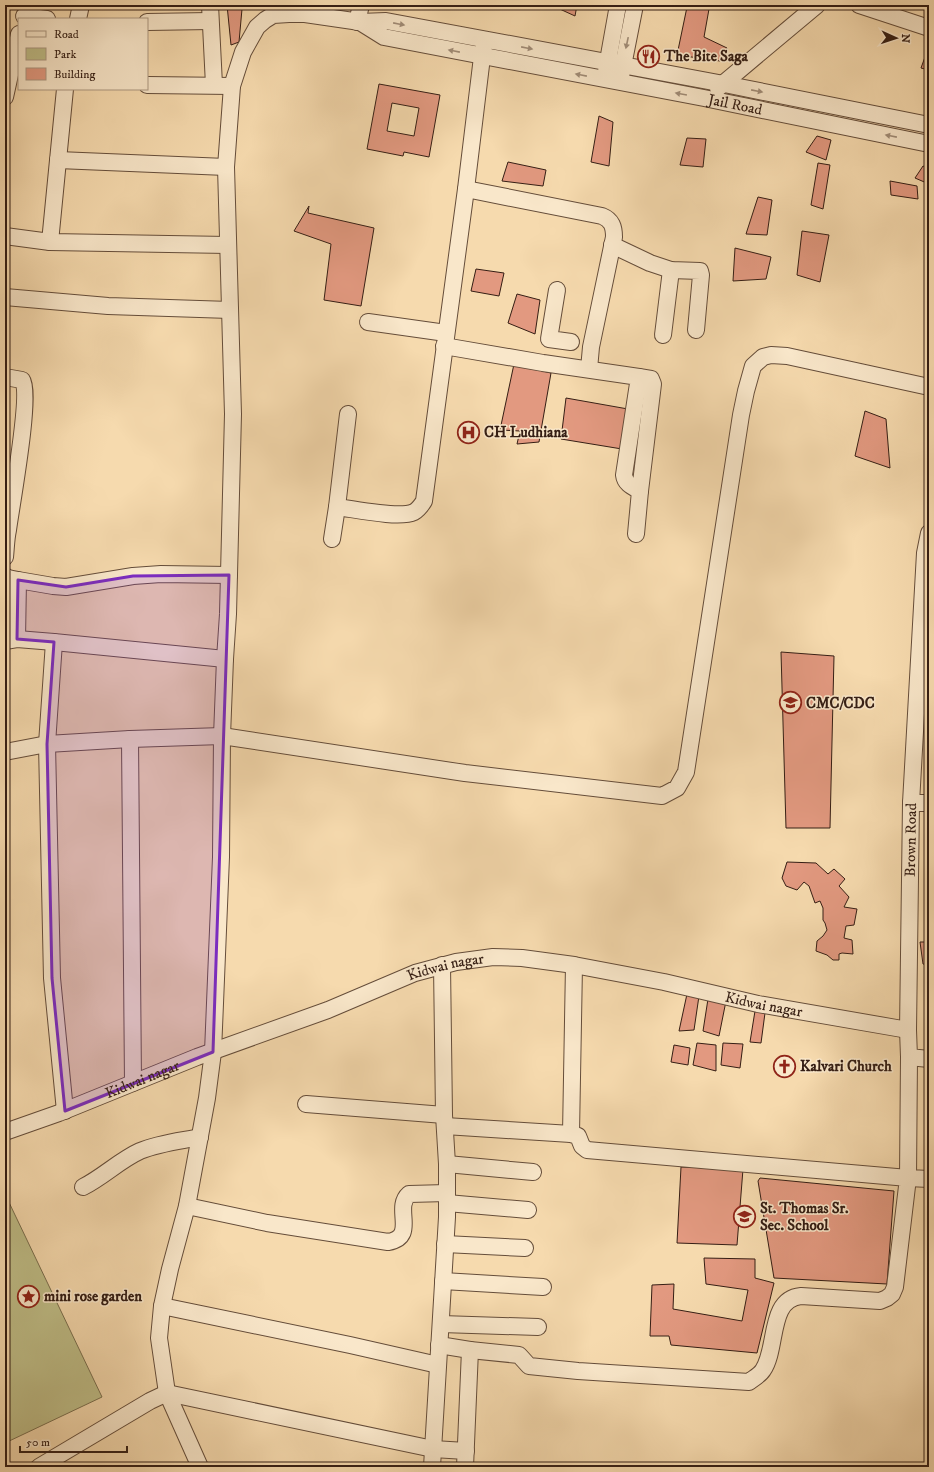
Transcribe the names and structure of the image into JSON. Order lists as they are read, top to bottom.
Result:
{
  "streets": {
    "street": ["Jail Road", "Brown Road", "Kidwai nagar"]
  },
  "crossings": [
    ["Brown Road", "Kidwai nagar"]
  ],
  "places": {
    "restaurant": ["The Bite Saga"],
    "hospital": ["CH Ludhiana"],
    "school or university": ["CMC/CDC", "St. Thomas Sr. Sec. School"],
    "church": ["Kalvari Church"],
    "place": ["mini rose garden"]
  },
  "legend": ["Road", "Park", "Building"],
  "scale_bar": "50 m",
  "north": "right"
}
